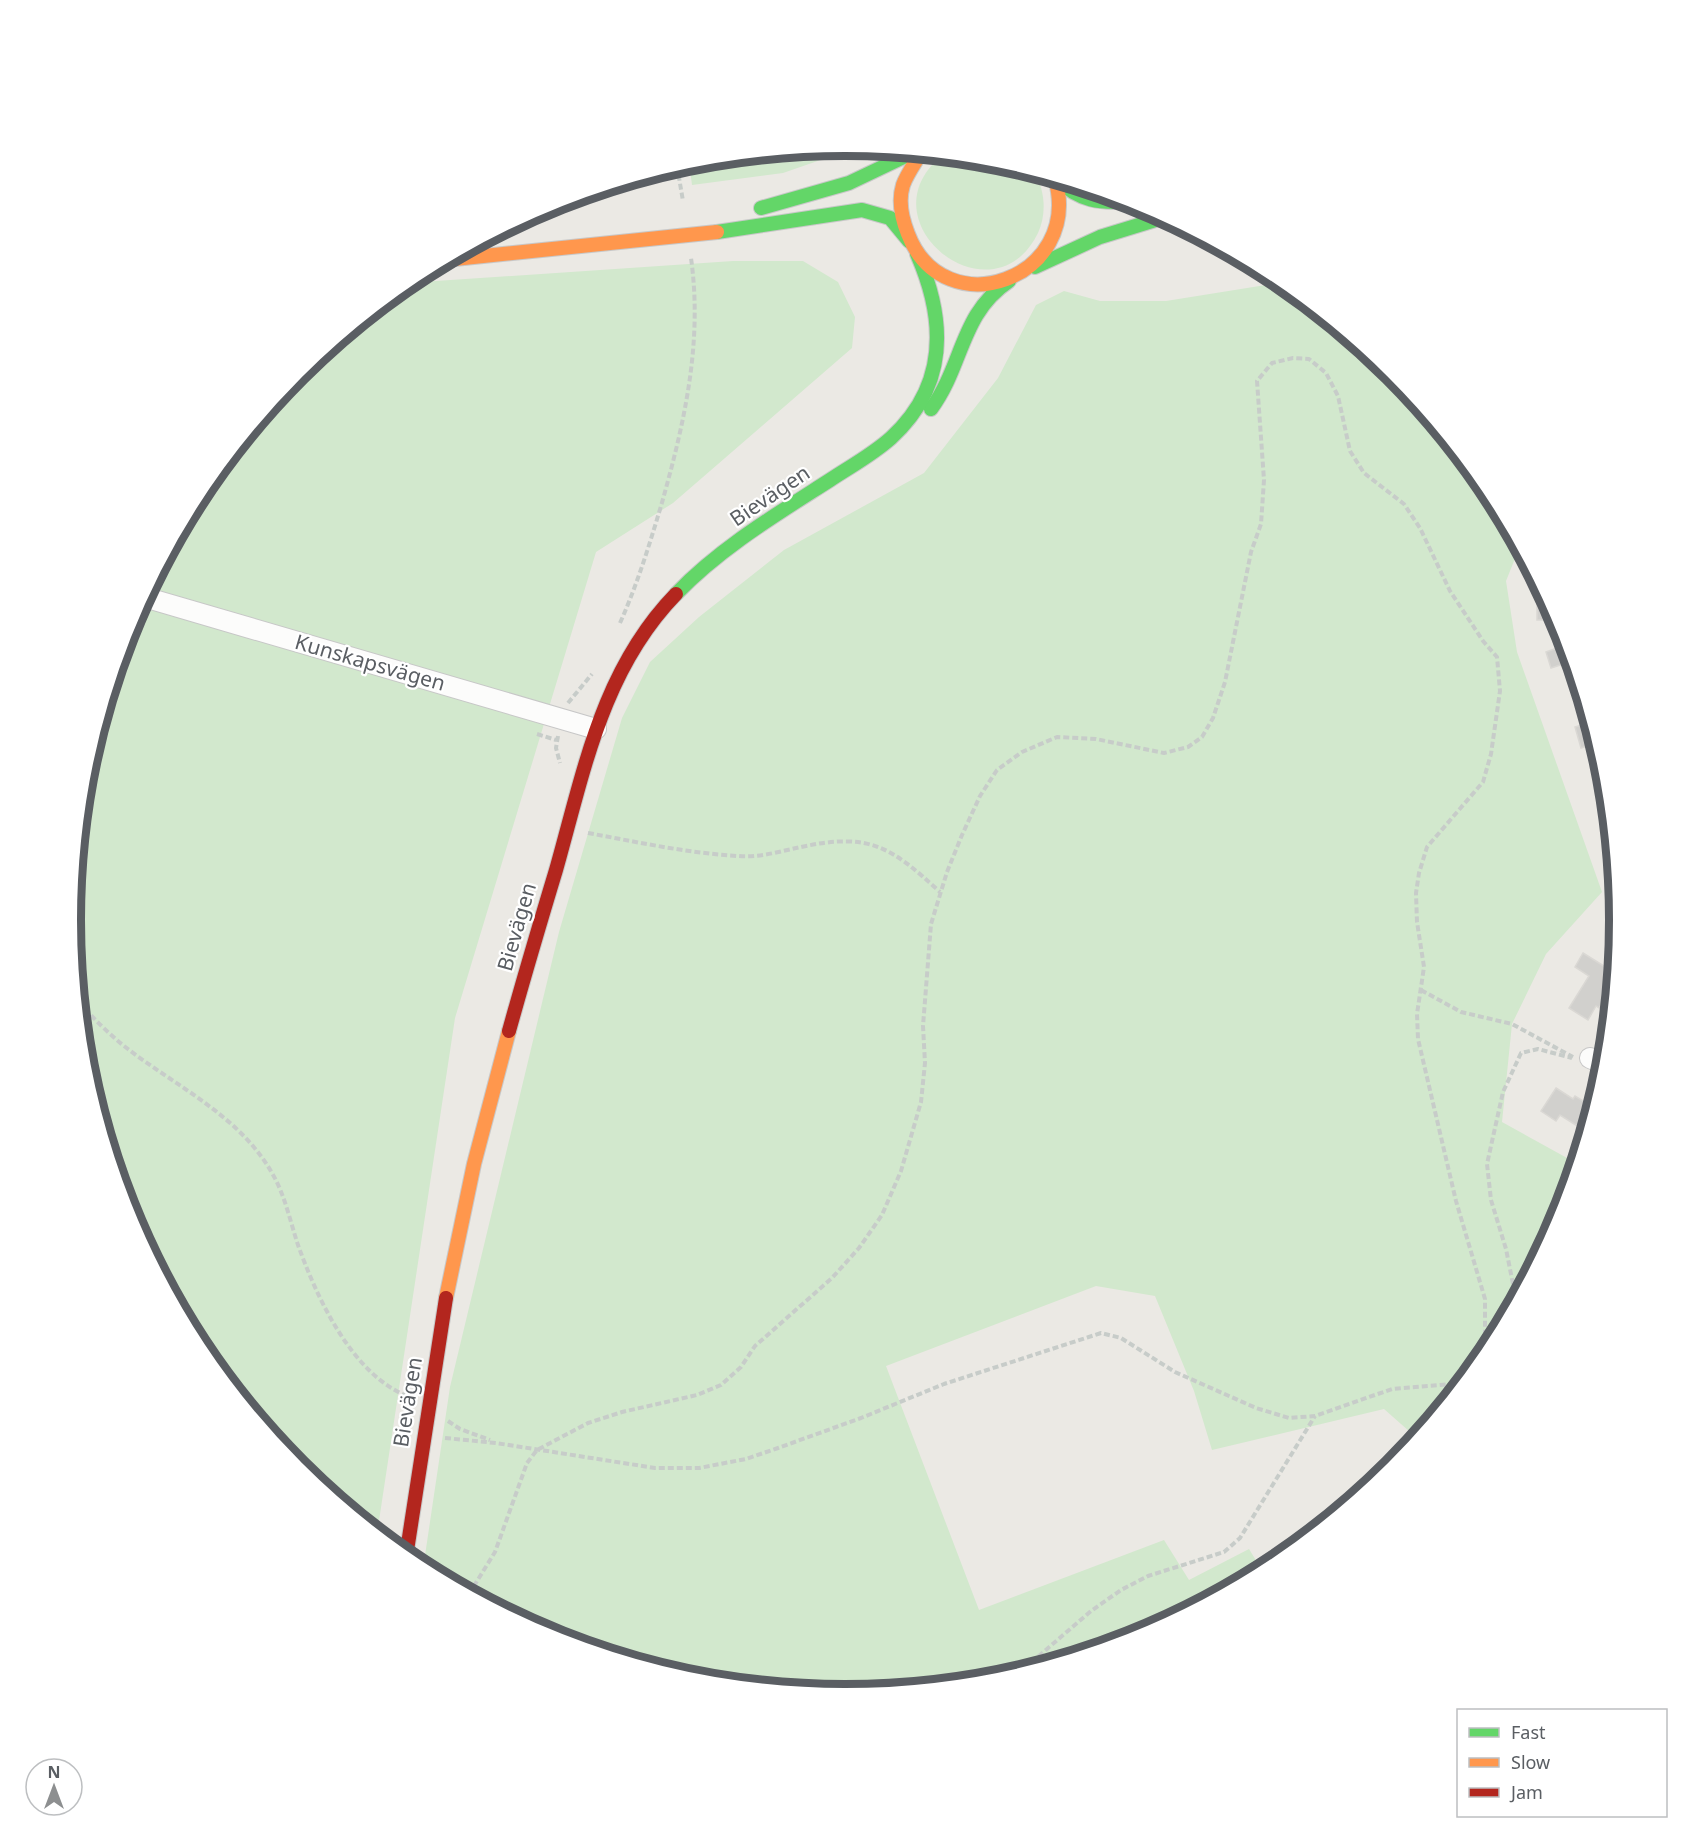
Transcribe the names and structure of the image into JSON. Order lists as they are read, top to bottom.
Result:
{
  "streets": {
    "main road": ["Bievägen"],
    "street": ["Kunskapsvägen"]
  },
  "crossings": [
    ["Bievägen", "Kunskapsvägen"]
  ],
  "legend": ["Fast", "Slow", "Jam"],
  "north": "top"
}
